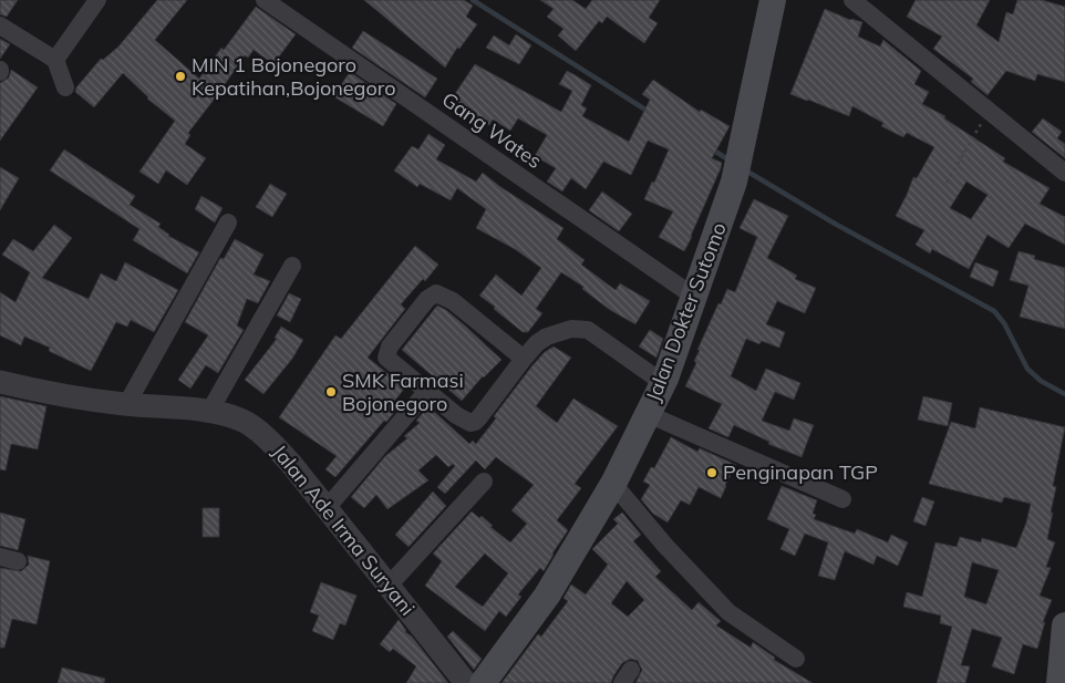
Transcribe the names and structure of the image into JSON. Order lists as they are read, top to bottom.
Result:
{
  "streets": {
    "main road": ["Jalan Dokter Sutomo"],
    "street": ["Gang Wates", "Jalan Ade Irma Suryani"]
  },
  "crossings": [
    ["Gang Wates", "Jalan Dokter Sutomo"]
  ],
  "places": ["MIN 1 Bojonegoro Kepatihan,Bojonegoro", "SMK Farmasi Bojonegoro", "Penginapan TGP"]
}
